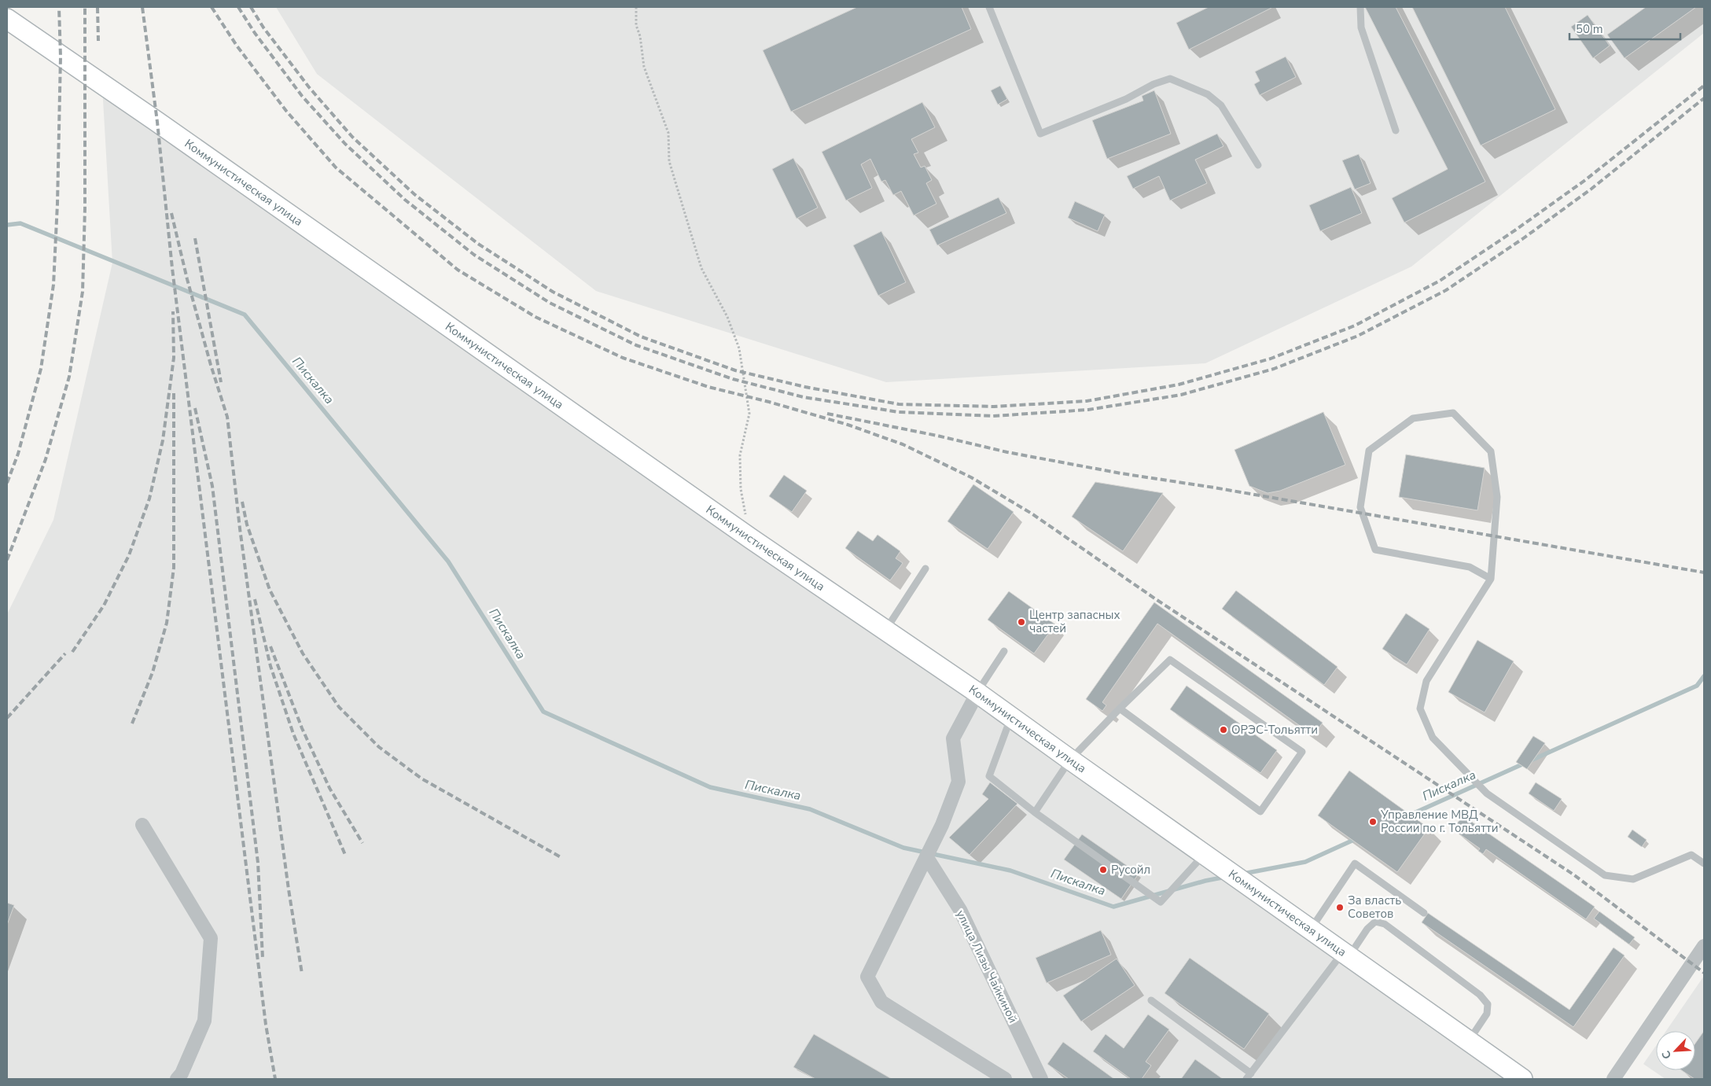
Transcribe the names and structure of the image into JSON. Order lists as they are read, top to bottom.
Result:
{
  "streets": {
    "main road": ["Коммунистическая улица"],
    "street": ["улица Лизы Чайкиной"]
  },
  "water": ["Пискалка"],
  "places": [
    "Центр запасных частей",
    "ОРЭС-Тольятти",
    "Управление МВД России по г. Тольятти",
    "Русойл",
    "За власть Советов"
  ],
  "scale_bar": "50 m",
  "north": "bottom left"
}
